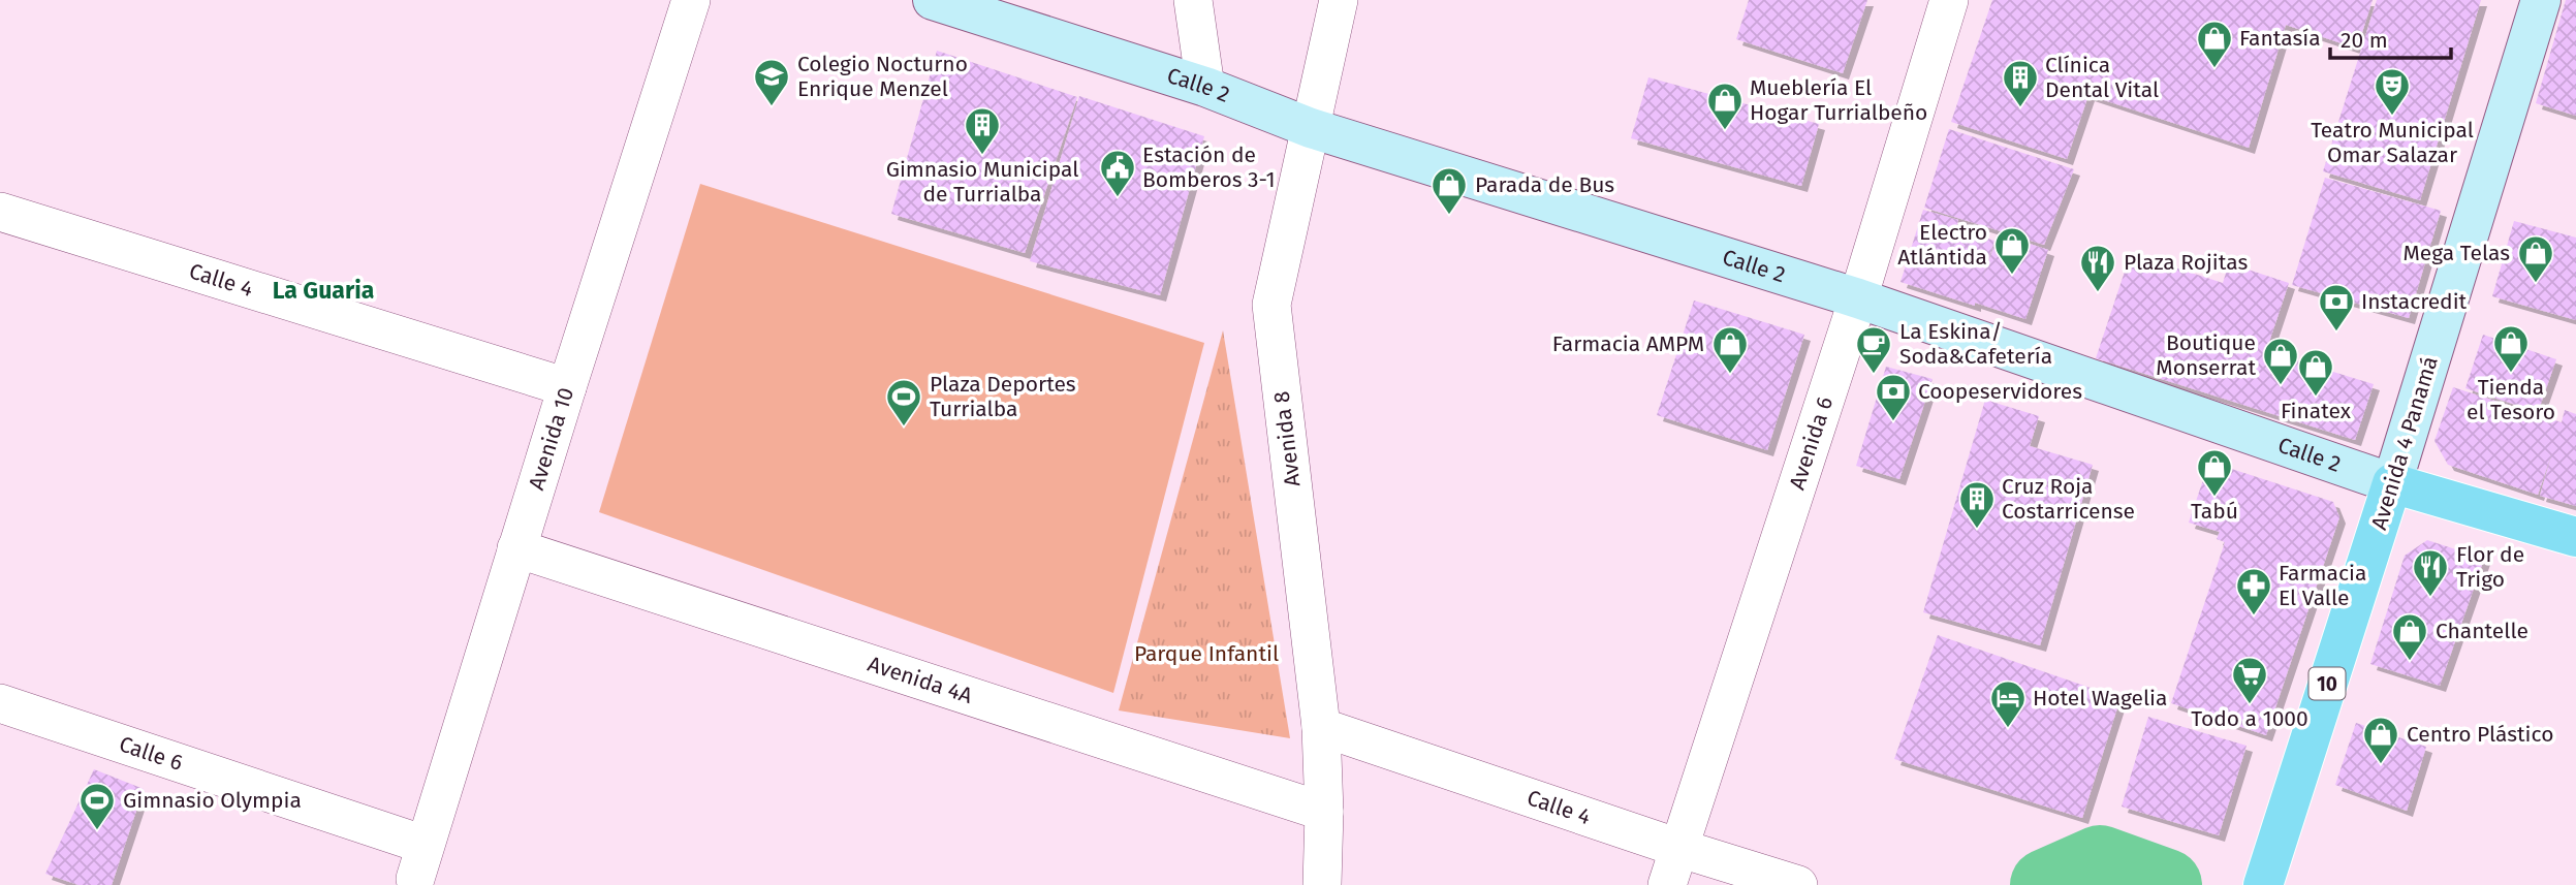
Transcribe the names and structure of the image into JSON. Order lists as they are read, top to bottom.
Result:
{
  "streets": {
    "main road": ["Calle 2", "Avenida 4 Panamá", "10"],
    "street": [
      "Calle 4",
      "Avenida 10",
      "Avenida 8",
      "Avenida 6",
      "Avenida 4A",
      "Calle 6"
    ]
  },
  "crossings": [
    ["Calle 2", "Avenida 8"],
    ["Calle 2", "Avenida 6"],
    ["Calle 2", "Avenida 4 Panamá"],
    ["Calle 4", "Avenida 10"],
    ["Calle 4", "Avenida 8"],
    ["Calle 4", "Avenida 6"],
    ["Avenida 10", "Avenida 4A"],
    ["Avenida 10", "Calle 6"],
    ["Avenida 8", "Avenida 4A"]
  ],
  "districts": ["La Guaria"],
  "parks": ["Parque Infantil"],
  "places": {
    "shop": [
      "Fantasía",
      "Mueblería El Hogar Turrialbeño",
      "Parada de Bus",
      "Electro Atlántida",
      "Mega Telas",
      "Tienda el Tesoro",
      "Farmacia AMPM",
      "Boutique Monserrat",
      "Finatex",
      "Tabú",
      "Chantelle",
      "Centro Plástico"
    ],
    "school or university": ["Colegio Nocturno Enrique Menzel"],
    "building": ["Clínica Dental Vital", "Gimnasio Municipal de Turrialba", "Cruz Roja Costarricense"],
    "theatre": ["Teatro Municipal Omar Salazar"],
    "public building": ["Estación de Bomberos 3-1"],
    "restaurant": ["Plaza Rojitas", "Flor de Trigo"],
    "bank": ["Instacredit", "Coopeservidores"],
    "cafe": ["La Eskina/ Soda&Cafetería"],
    "sports": ["Plaza Deportes Turrialba", "Gimnasio Olympia"],
    "pharmacy": ["Farmacia El Valle"],
    "supermarket": ["Todo a 1000"],
    "hotel": ["Hotel Wagelia"]
  },
  "scale_bar": "20 m"
}
